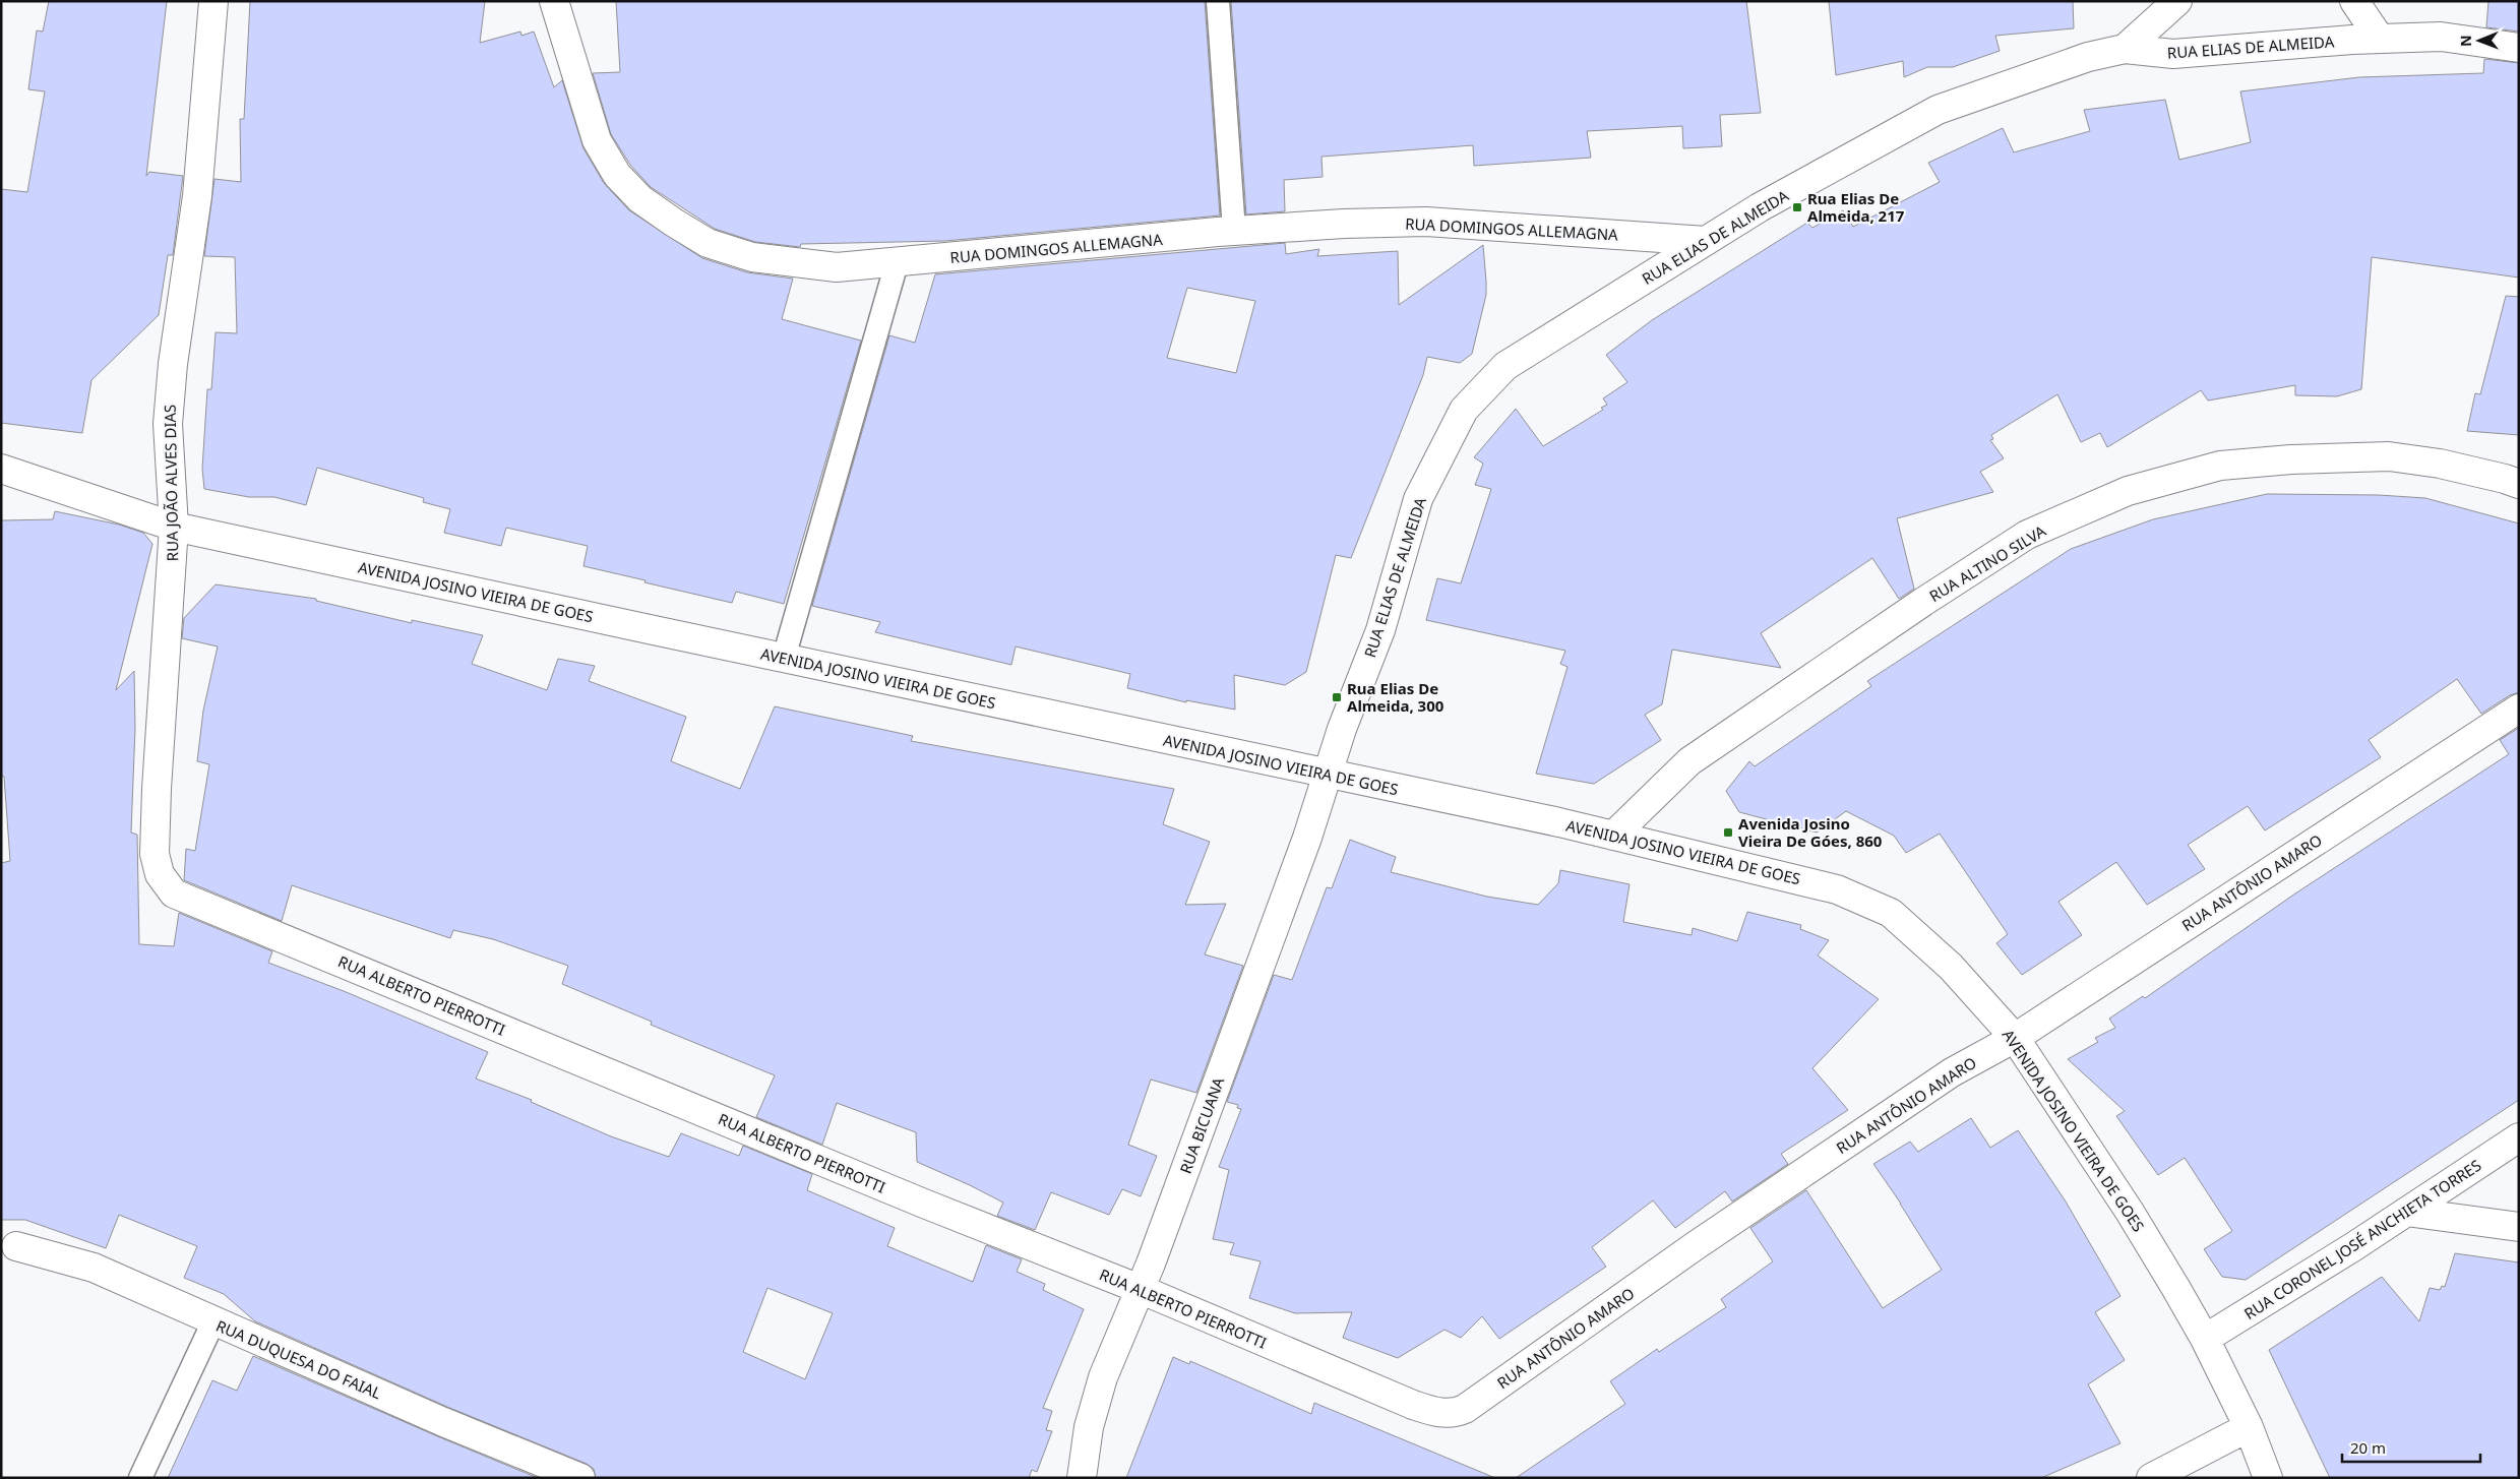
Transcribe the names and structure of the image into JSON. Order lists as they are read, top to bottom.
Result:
{
  "streets": {
    "street": [
      "RUA ELIAS DE ALMEIDA",
      "RUA DOMINGOS ALLEMAGNA",
      "RUA JOÃO ALVES DIAS",
      "RUA ALTINO SILVA",
      "AVENIDA JOSINO VIEIRA DE GOES",
      "RUA ANTÔNIO AMARO",
      "RUA ALBERTO PIERROTTI",
      "RUA BICUANA",
      "RUA CORONEL JOSÉ ANCHIETA TORRES",
      "RUA DUQUESA DO FAIAL"
    ]
  },
  "crossings": [
    ["RUA ELIAS DE ALMEIDA", "RUA DOMINGOS ALLEMAGNA"],
    ["RUA ELIAS DE ALMEIDA", "AVENIDA JOSINO VIEIRA DE GOES"],
    ["RUA ELIAS DE ALMEIDA", "RUA BICUANA"],
    ["RUA JOÃO ALVES DIAS", "AVENIDA JOSINO VIEIRA DE GOES"],
    ["RUA JOÃO ALVES DIAS", "RUA ALBERTO PIERROTTI"],
    ["RUA ALTINO SILVA", "AVENIDA JOSINO VIEIRA DE GOES"],
    ["AVENIDA JOSINO VIEIRA DE GOES", "RUA ANTÔNIO AMARO"],
    ["AVENIDA JOSINO VIEIRA DE GOES", "RUA BICUANA"],
    ["AVENIDA JOSINO VIEIRA DE GOES", "RUA CORONEL JOSÉ ANCHIETA TORRES"],
    ["RUA ANTÔNIO AMARO", "RUA ALBERTO PIERROTTI"],
    ["RUA ALBERTO PIERROTTI", "RUA BICUANA"]
  ],
  "places": {
    "transit": ["Rua Elias De Almeida, 217", "Rua Elias De Almeida, 300", "Avenida Josino Vieira De Góes, 860"]
  },
  "scale_bar": "20 m",
  "north": "left"
}
